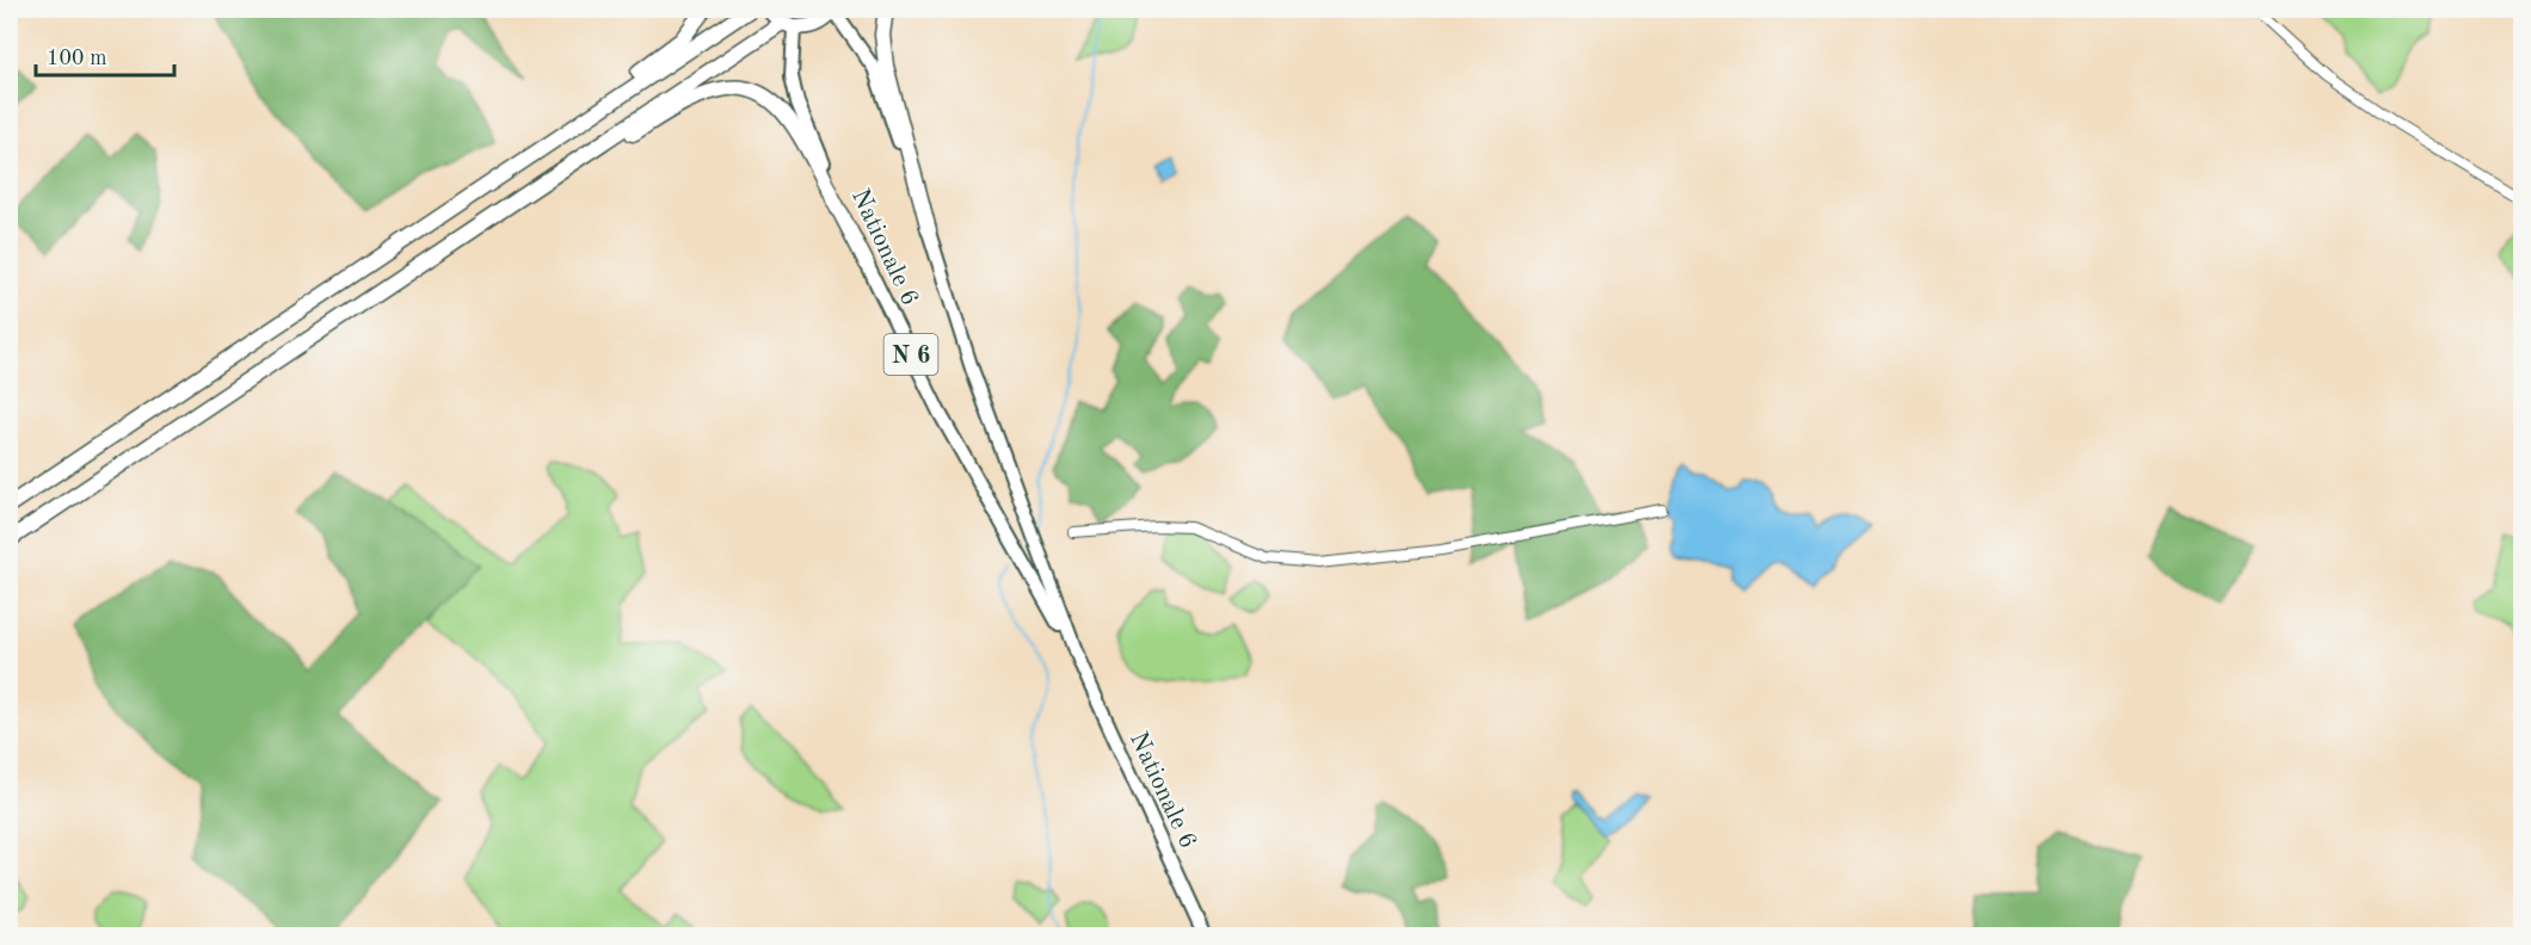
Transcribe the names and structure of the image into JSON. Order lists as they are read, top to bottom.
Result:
{
  "streets": {
    "highway": ["Nationale 6", "N 6"]
  },
  "scale_bar": "100 m"
}
